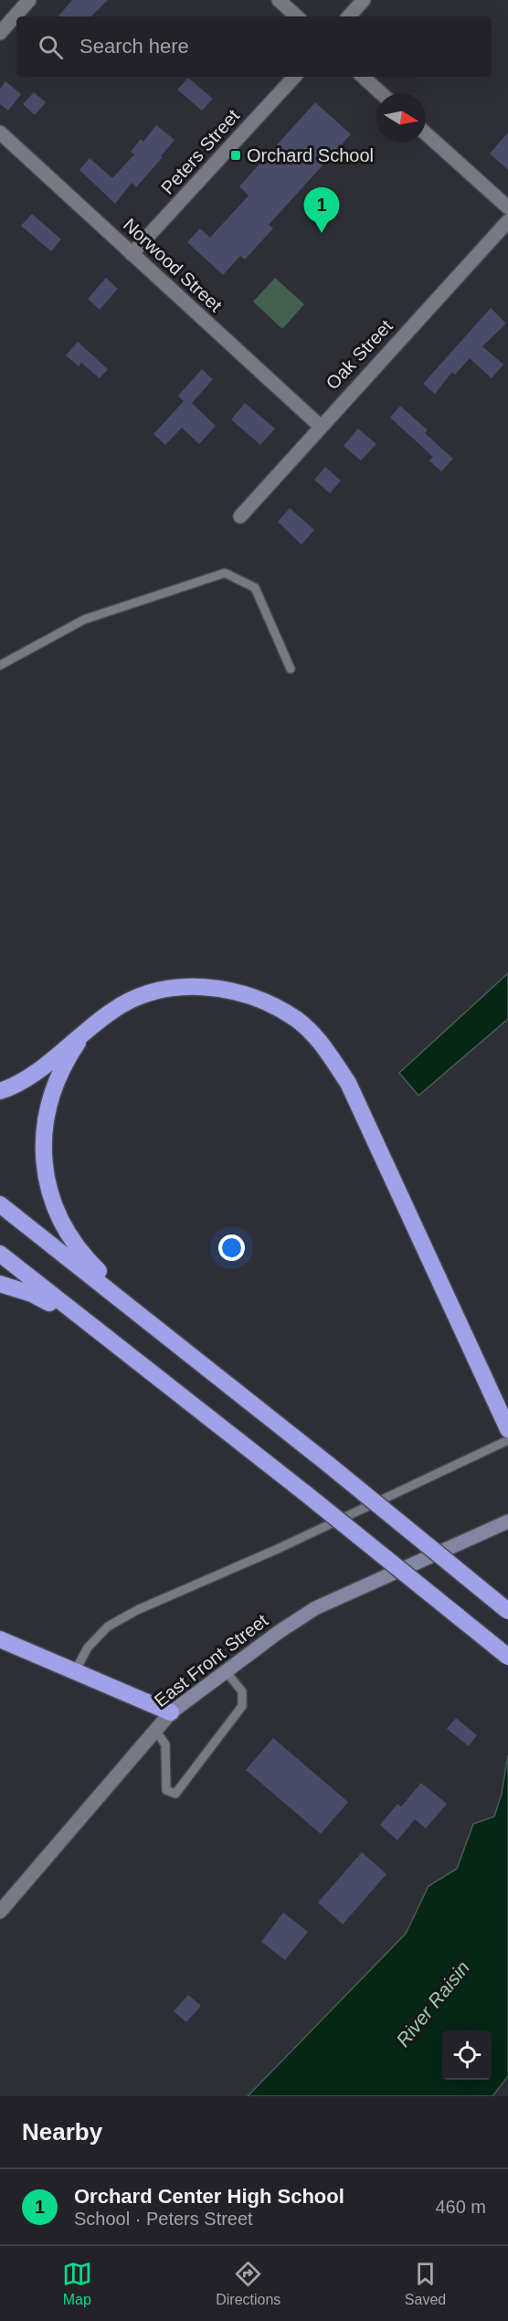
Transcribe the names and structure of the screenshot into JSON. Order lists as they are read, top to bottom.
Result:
{
  "streets": {
    "street": [
      "Peters Street",
      "Norwood Street",
      "Oak Street",
      "East Front Street"
    ]
  },
  "crossings": [
    ["Peters Street", "Norwood Street"],
    ["Norwood Street", "Oak Street"]
  ],
  "water": ["River Raisin"],
  "places": {
    "transit": ["Orchard School"]
  },
  "north": "right",
  "page": {
    "search": "Search here",
    "pins": "1",
    "heading": "Nearby",
    "list": [
      {
        "mark": "1",
        "name": "Orchard Center High School",
        "note": "School · Peters Street",
        "value": "460 m"
      }
    ],
    "nav": ["Map", "Directions", "Saved"]
  }
}
